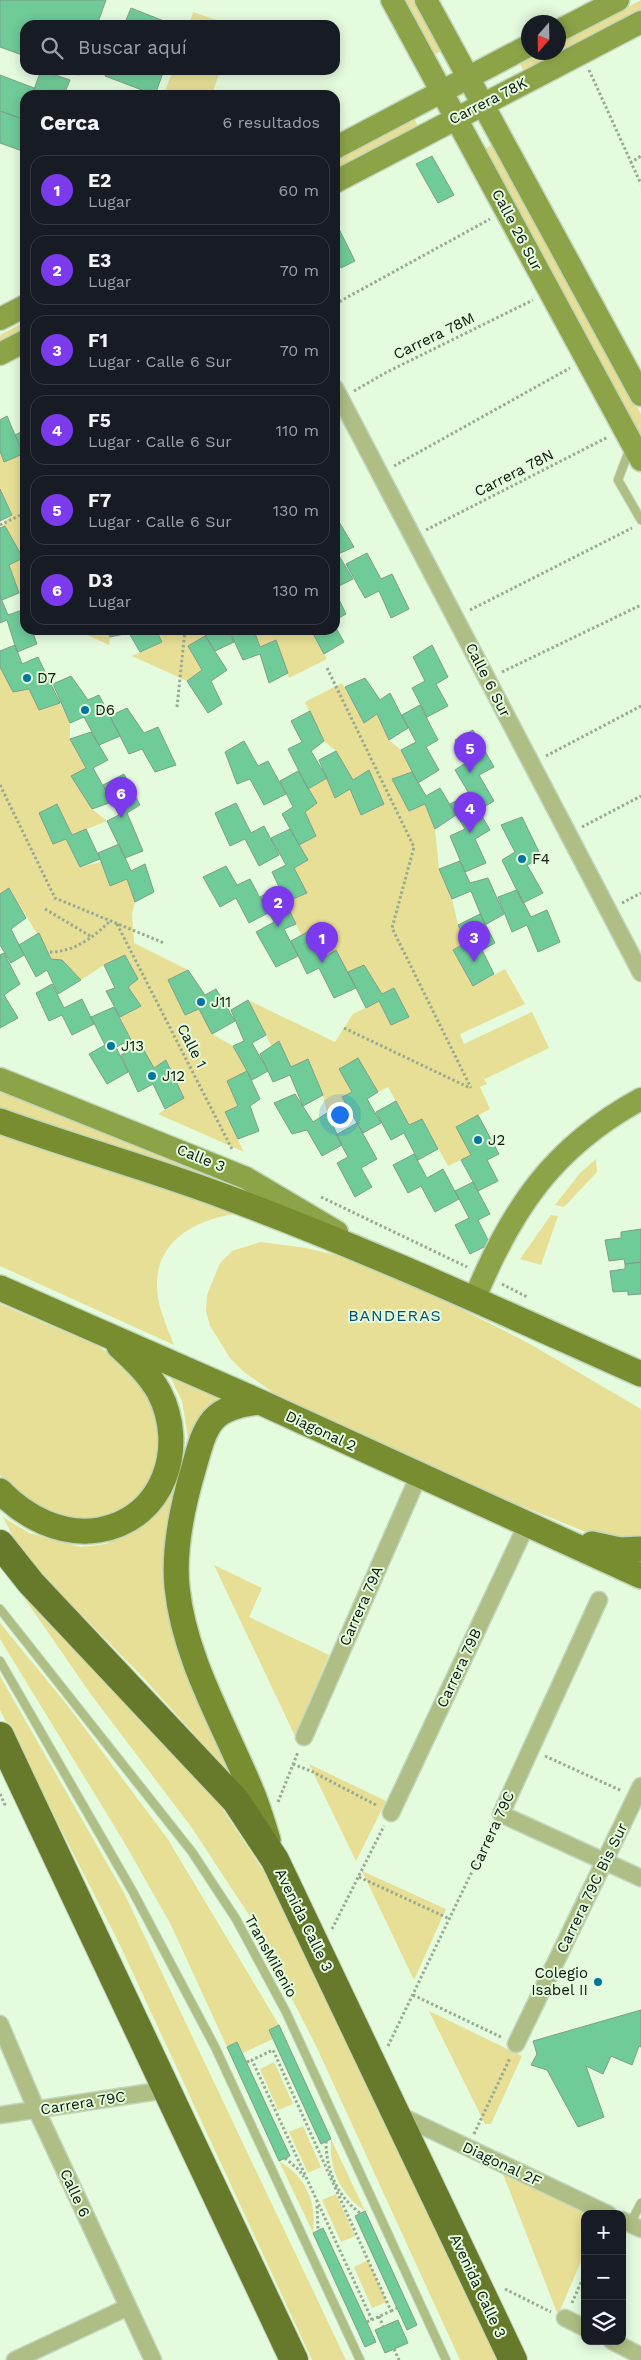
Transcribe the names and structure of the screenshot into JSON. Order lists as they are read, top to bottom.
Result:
{
  "streets": {
    "highway": ["Avenida Calle 3"],
    "main road": [
      "Carrera 78K",
      "Calle 26 Sur",
      "Calle 3",
      "Diagonal 2"
    ],
    "street": [
      "Calle 6 Sur",
      "Carrera 79A",
      "Carrera 79B",
      "Carrera 79C",
      "Carrera 79C Bis Sur",
      "Diagonal 2F",
      "Calle 6"
    ],
    "lane": ["TransMilenio"],
    "path": ["Carrera 78M", "Carrera 78N", "Calle 1"]
  },
  "crossings": [
    ["Carrera 78K", "Calle 26 Sur"],
    ["Calle 26 Sur", "Carrera 78N"],
    ["Carrera 78N", "Calle 6 Sur"],
    ["Calle 1", "Calle 3"],
    ["Diagonal 2", "Carrera 79A"],
    ["Diagonal 2", "Carrera 79B"],
    ["Carrera 79C", "Calle 6"],
    ["Avenida Calle 3", "Diagonal 2F"]
  ],
  "districts": ["BANDERAS"],
  "places": [
    "D7",
    "D6",
    "F4",
    "J11",
    "J13",
    "J12",
    "J2",
    "Colegio Isabel II"
  ],
  "north": "bottom",
  "page": {
    "search": "Buscar aquí",
    "heading": ["Cerca", "6 resultados"],
    "list": [
      {
        "mark": "1",
        "name": "E2",
        "note": "Lugar",
        "value": "60 m"
      },
      {
        "mark": "2",
        "name": "E3",
        "note": "Lugar",
        "value": "70 m"
      },
      {
        "mark": "3",
        "name": "F1",
        "note": "Lugar · Calle 6 Sur",
        "value": "70 m"
      },
      {
        "mark": "4",
        "name": "F5",
        "note": "Lugar · Calle 6 Sur",
        "value": "110 m"
      },
      {
        "mark": "5",
        "name": "F7",
        "note": "Lugar · Calle 6 Sur",
        "value": "130 m"
      },
      {
        "mark": "6",
        "name": "D3",
        "note": "Lugar",
        "value": "130 m"
      }
    ],
    "pins": [
      "5",
      "6",
      "4",
      "2",
      "3",
      "1"
    ],
    "map_buttons": ["+", "−"]
  }
}
